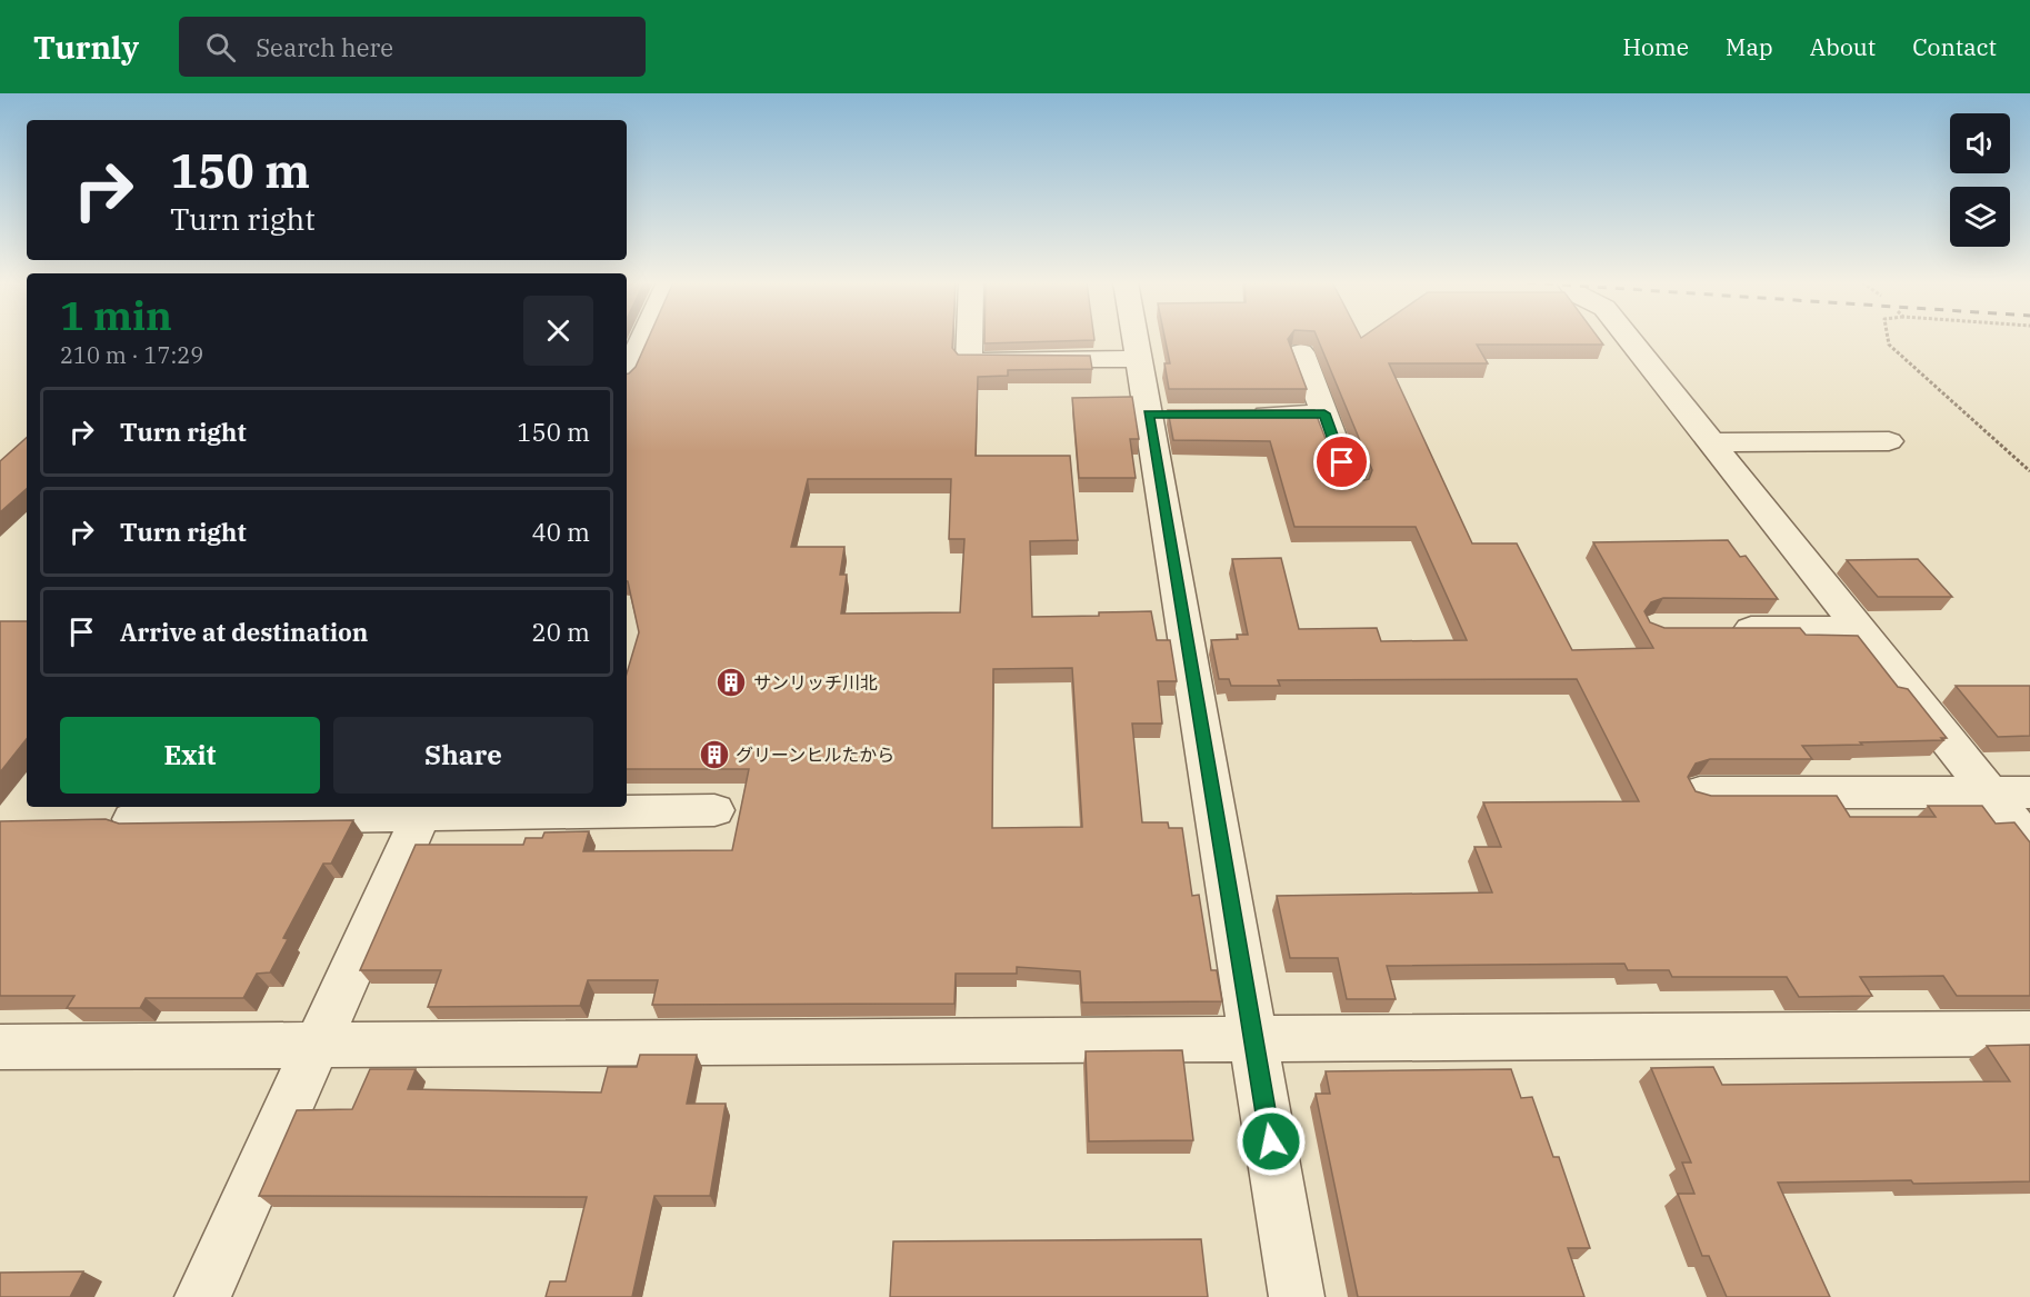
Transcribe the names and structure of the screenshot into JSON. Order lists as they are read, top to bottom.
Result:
{
  "places": {
    "building": ["サンリッチ川北", "グリーンヒルたから"]
  },
  "page": {
    "header": "Turnly",
    "search": "Search here",
    "nav": [
      "Home",
      "Map",
      "About",
      "Contact"
    ],
    "turn": ["150 m", "Turn right"],
    "heading": ["1 min", "210 m · 17:29"],
    "list": [
      {
        "name": "Turn right",
        "value": "150 m"
      },
      {
        "name": "Turn right",
        "value": "40 m"
      },
      {
        "name": "Arrive at destination",
        "value": "20 m"
      }
    ],
    "buttons": ["Exit", "Share"]
  }
}
